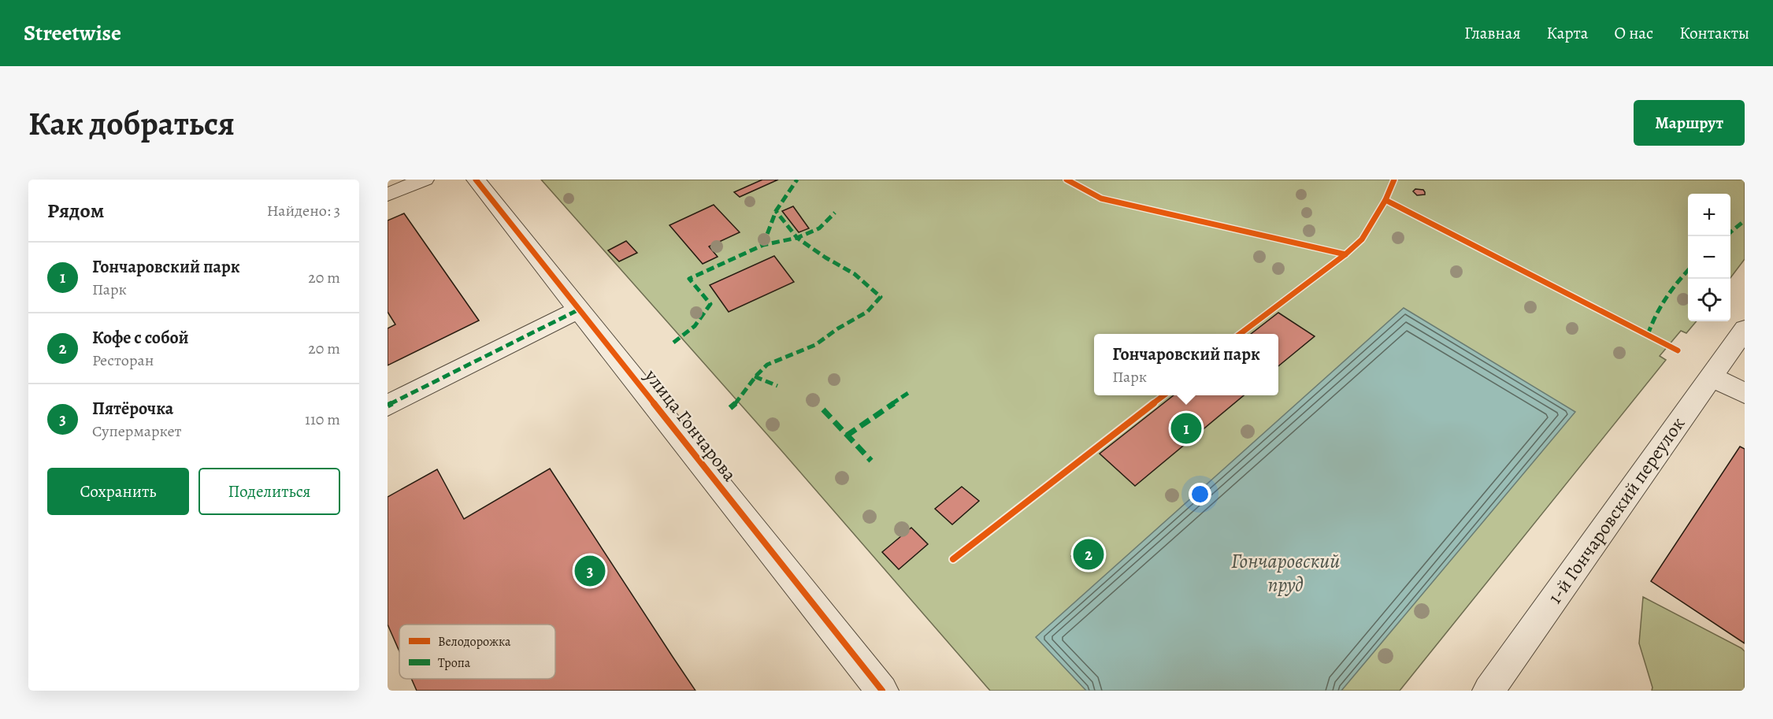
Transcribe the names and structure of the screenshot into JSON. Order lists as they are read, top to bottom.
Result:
{
  "streets": {
    "street": ["улица Гончарова", "1-й Гончаровский переулок"]
  },
  "water": ["Гончаровский пруд"],
  "legend": ["Велодорожка", "Тропа"],
  "page": {
    "header": "Streetwise",
    "nav": [
      "Главная",
      "Карта",
      "О нас",
      "Контакты"
    ],
    "buttons": [
      "Маршрут",
      ["Сохранить", "Поделиться"]
    ],
    "title": "Как добраться",
    "heading": ["Рядом", "Найдено: 3"],
    "map_buttons": ["+", "−"],
    "list": [
      {
        "mark": "1",
        "name": "Гончаровский парк",
        "note": "Парк",
        "value": "20 m"
      },
      {
        "mark": "2",
        "name": "Кофе с собой",
        "note": "Ресторан",
        "value": "20 m"
      },
      {
        "mark": "3",
        "name": "Пятёрочка",
        "note": "Супермаркет",
        "value": "110 m"
      }
    ],
    "popup": ["Гончаровский парк", "Парк"],
    "pins": ["1", "2", "3"]
  }
}
